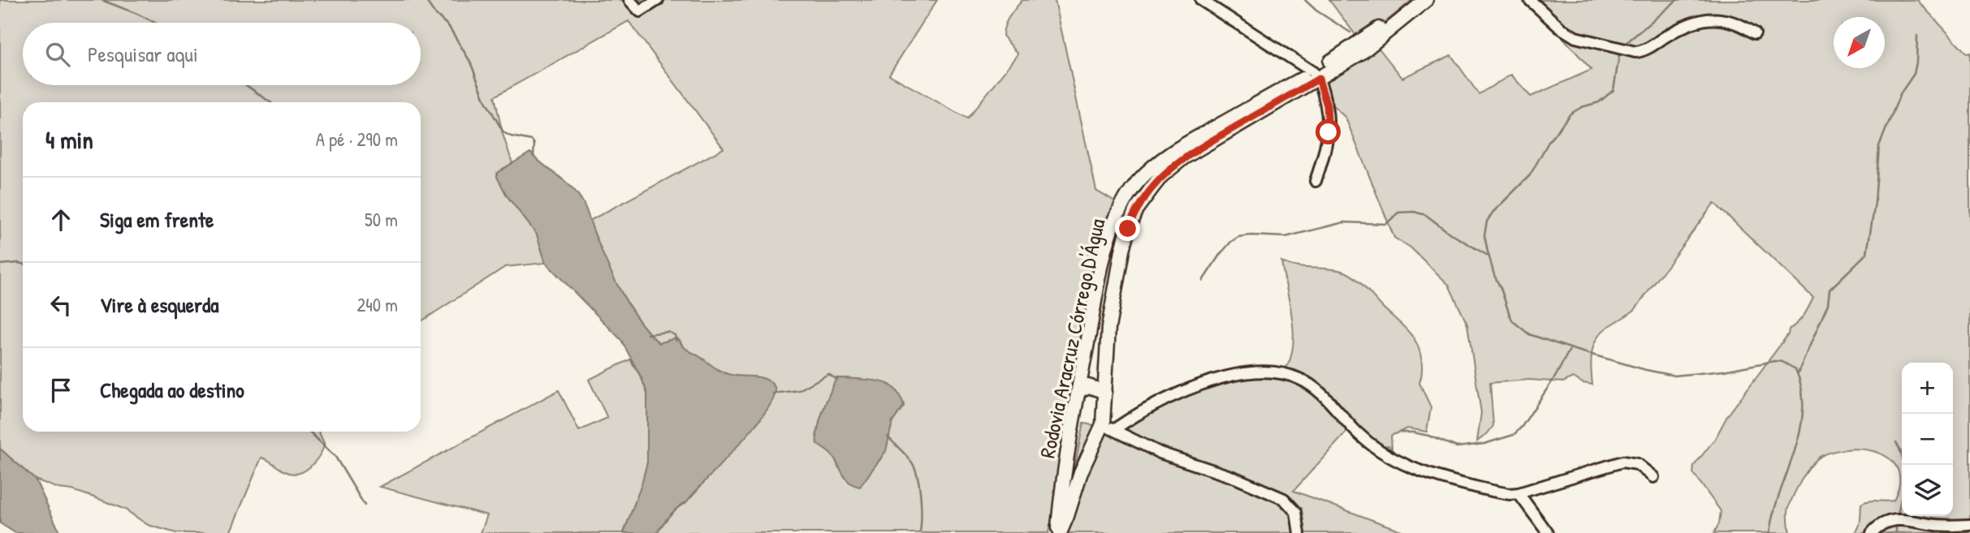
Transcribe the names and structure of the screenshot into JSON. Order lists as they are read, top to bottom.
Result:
{
  "streets": {
    "main road": ["Rodovia Aracruz Córrego D'Água"]
  },
  "north": "bottom left",
  "page": {
    "search": "Pesquisar aqui",
    "heading": ["4 min", "A pé · 290 m"],
    "list": [
      ["Siga em frente", "50 m"],
      ["Vire à esquerda", "240 m"],
      "Chegada ao destino"
    ],
    "map_buttons": ["+", "−"]
  }
}
